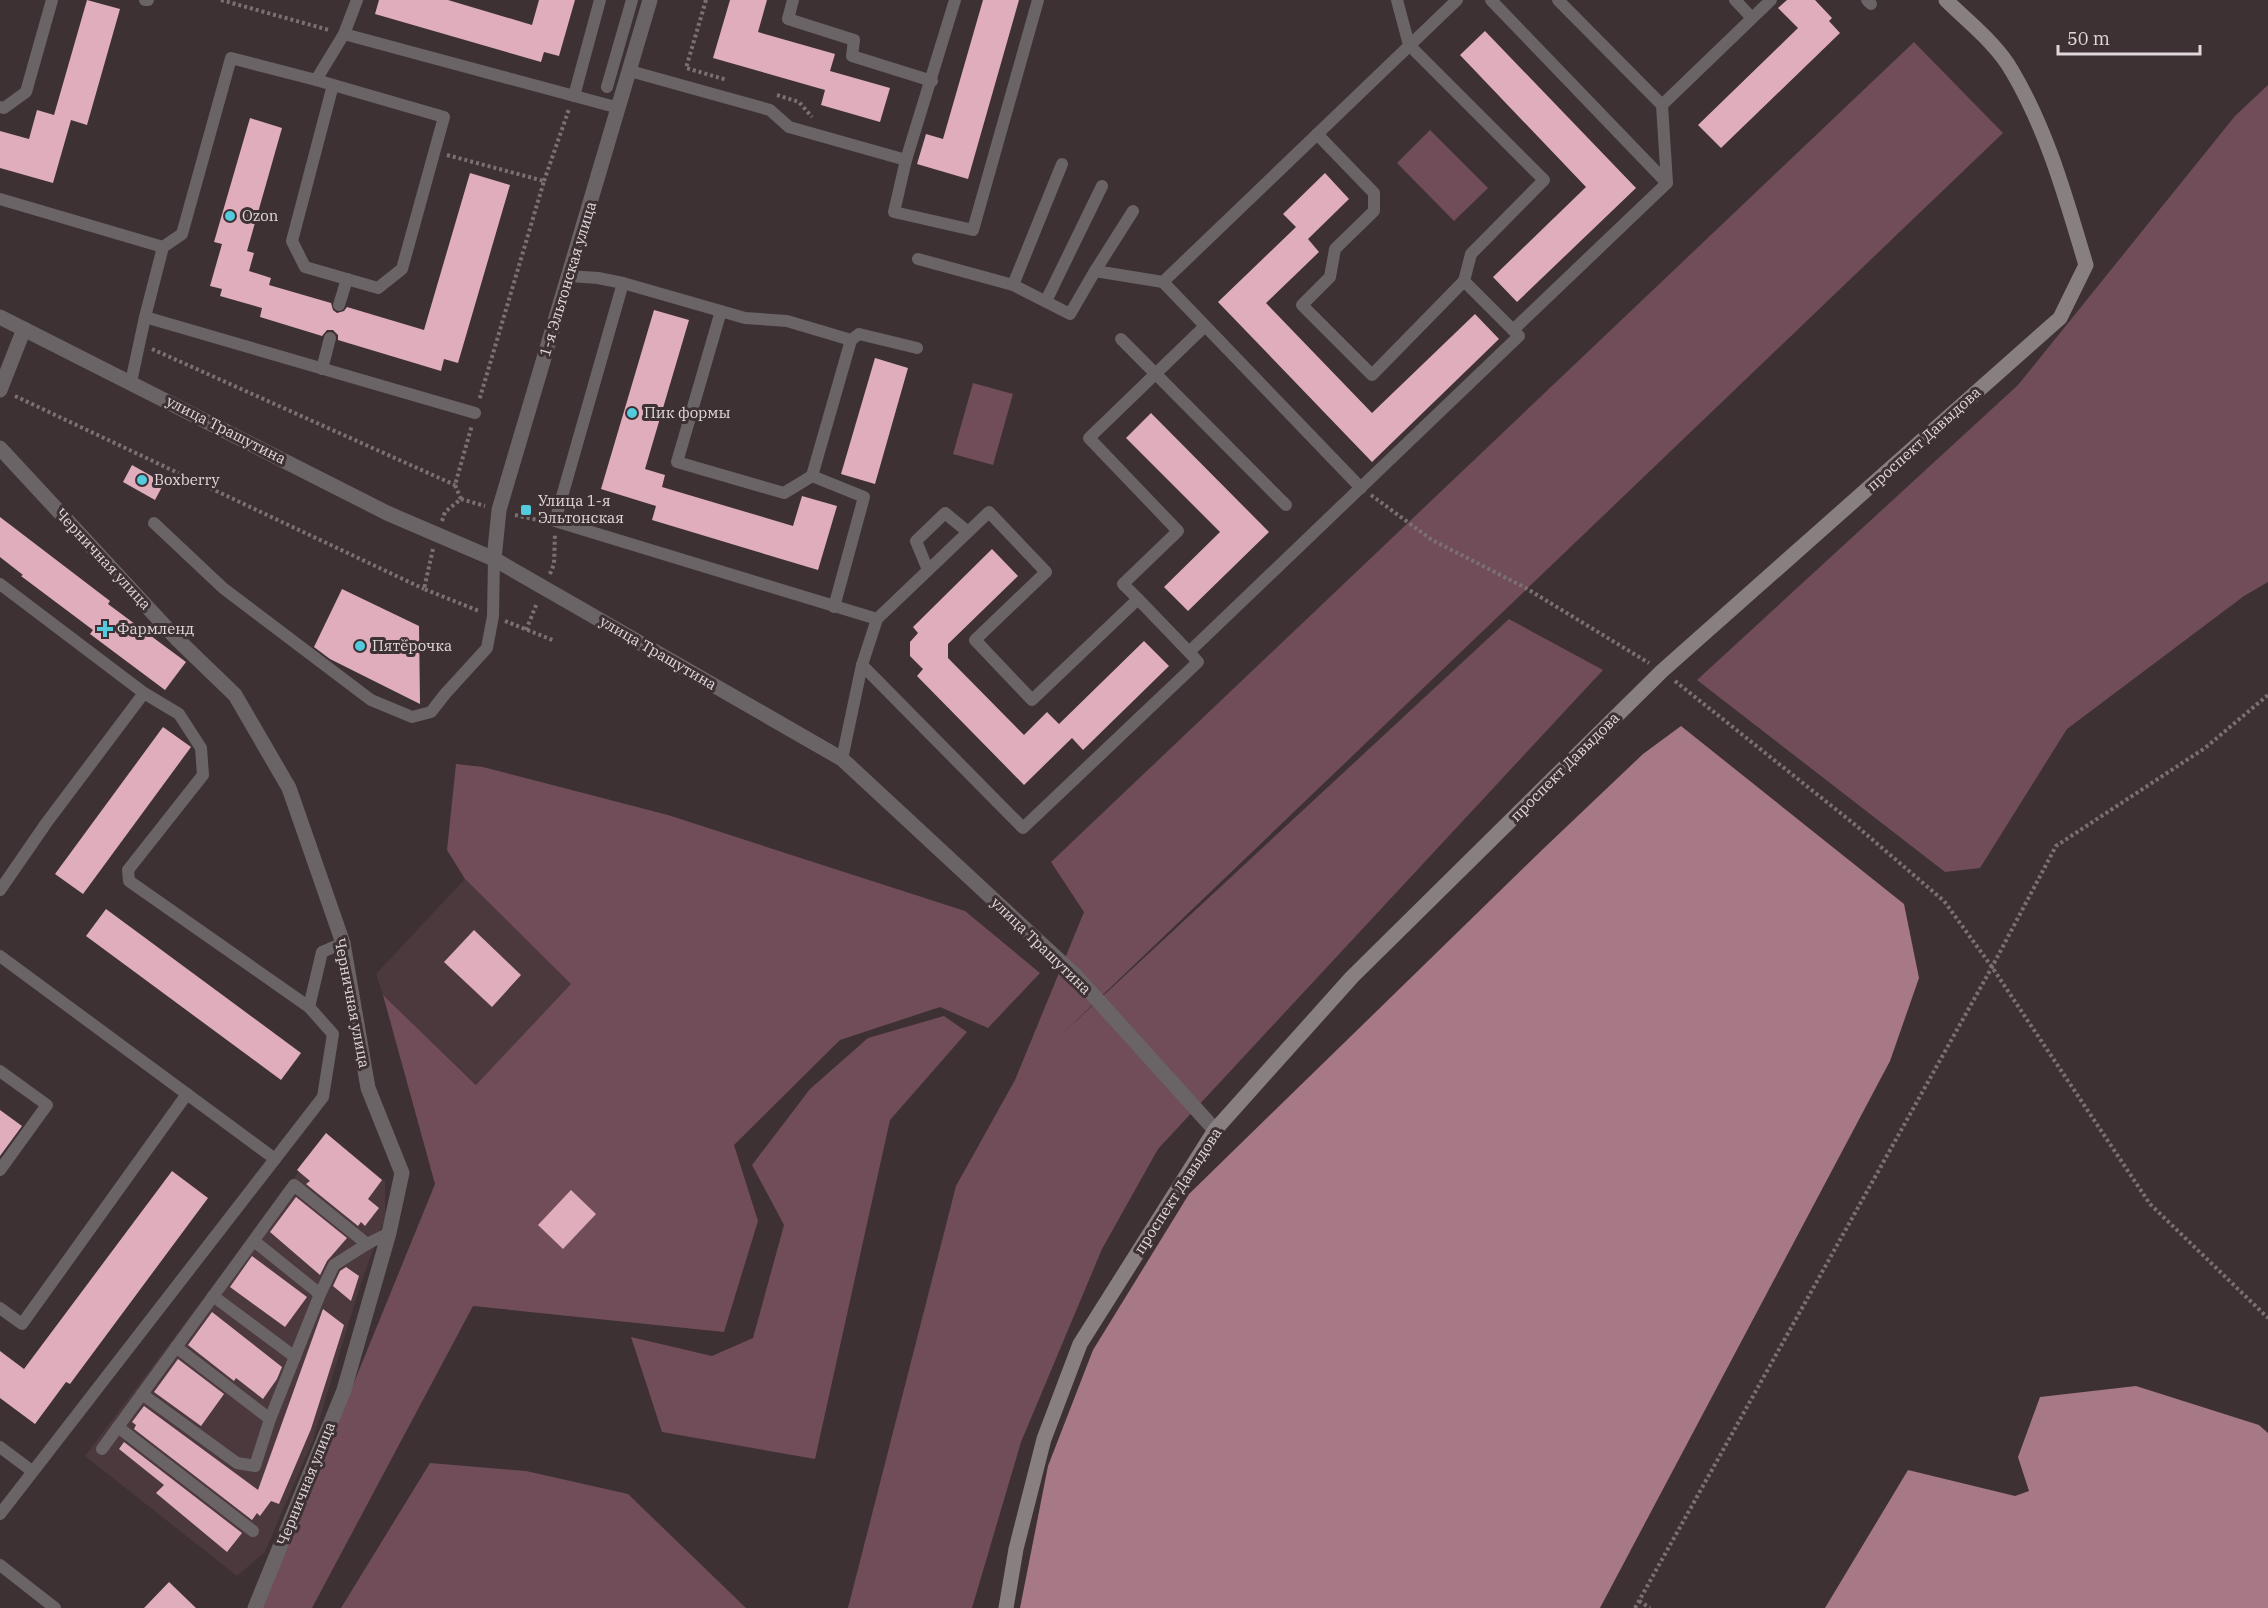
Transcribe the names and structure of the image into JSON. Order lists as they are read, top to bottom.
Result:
{
  "streets": {
    "street": [
      "1-я Эльтонская улица",
      "улица Трашутина",
      "проспект Давыдова",
      "Черничная улица"
    ]
  },
  "crossings": [
    ["1-я Эльтонская улица", "улица Трашутина"],
    ["улица Трашутина", "проспект Давыдова"]
  ],
  "places": {
    "other": [
      "Ozon",
      "Пик формы",
      "Boxberry",
      "Пятёрочка"
    ],
    "transit": ["Улица 1-я Эльтонская"],
    "health": ["Фармленд"]
  },
  "scale_bar": "50 m"
}
